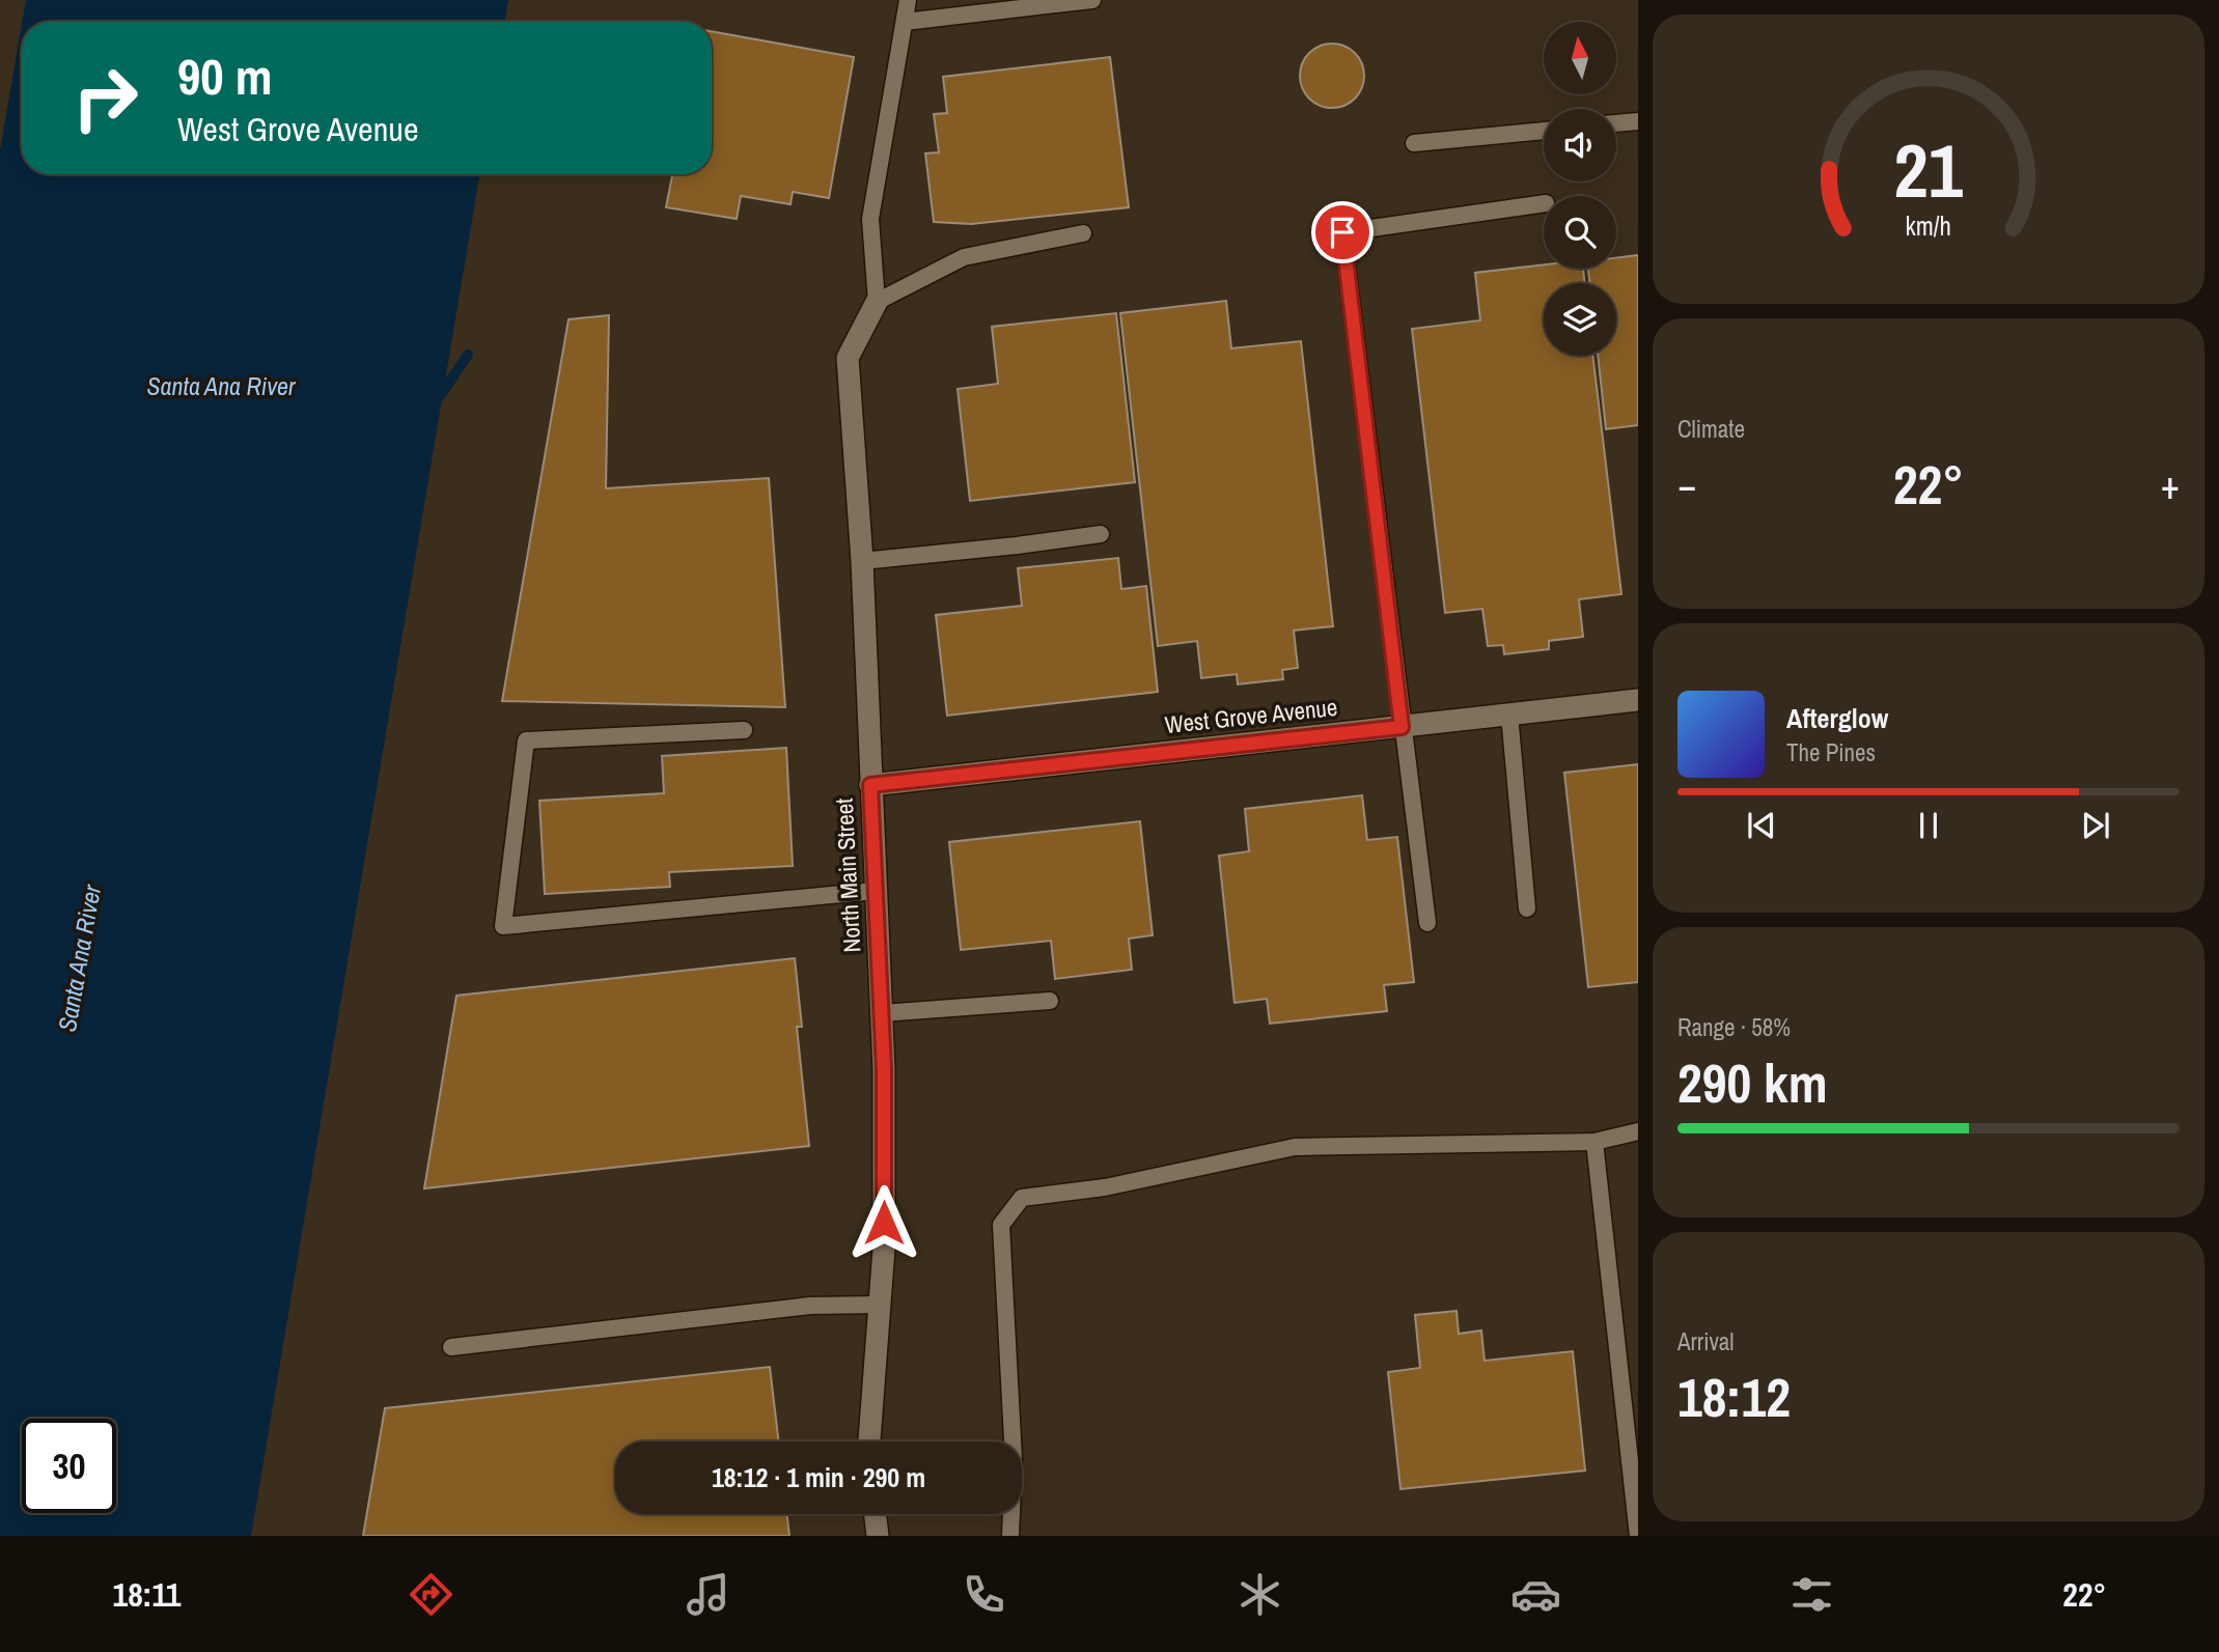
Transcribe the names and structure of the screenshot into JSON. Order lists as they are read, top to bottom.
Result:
{
  "streets": {
    "street": ["West Grove Avenue", "North Main Street"]
  },
  "crossings": [
    ["West Grove Avenue", "North Main Street"]
  ],
  "water": ["Santa Ana River"],
  "north": "top",
  "page": {
    "turn": ["90 m", "West Grove Avenue"],
    "tile": [
      "Climate",
      ["Range · 58%", "290 km"],
      ["Arrival", "18:12"]
    ],
    "heat": ["−", "22°", "+"],
    "song": ["Afterglow", "The Pines"],
    "limit": "30",
    "trip": "18:12 · 1 min · 290 m",
    "tabs": ["18:11", "22°"],
    "gauge": ["21", "km/h"]
  }
}
